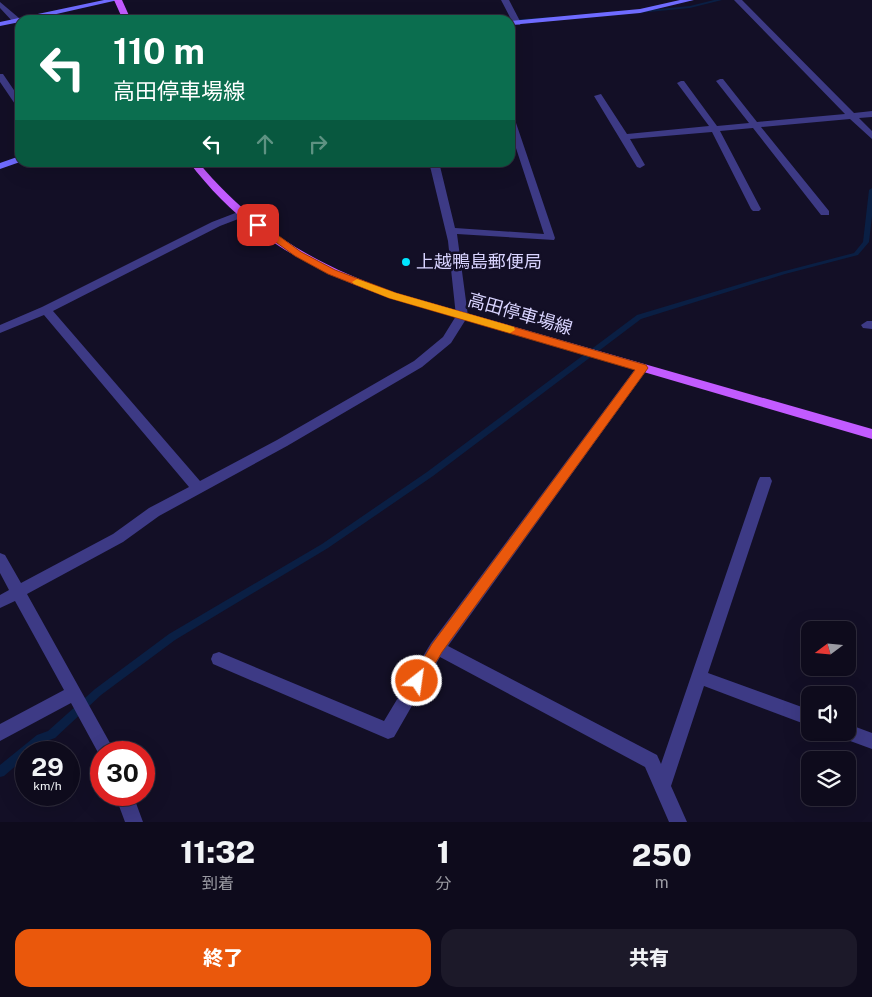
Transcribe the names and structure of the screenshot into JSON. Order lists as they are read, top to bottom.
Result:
{
  "streets": {
    "main road": ["高田停車場線"]
  },
  "places": ["上越鴨島郵便局"],
  "north": "left",
  "page": {
    "turn": ["110 m", "高田停車場線"],
    "speed": "29 km/h",
    "limit": "30",
    "eta": [
      "11:32",
      "到着",
      "1",
      "分",
      "250",
      "m"
    ],
    "buttons": ["終了", "共有"]
  }
}
